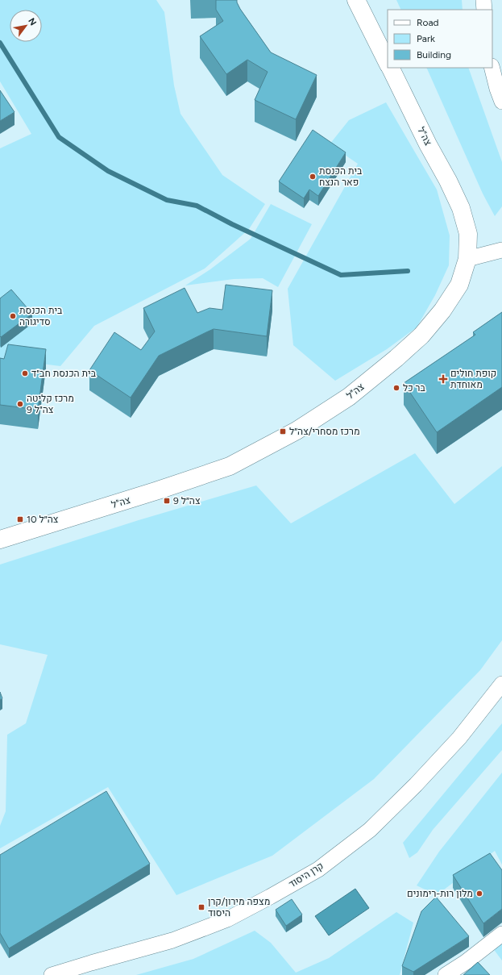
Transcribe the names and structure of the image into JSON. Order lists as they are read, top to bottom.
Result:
{
  "streets": {
    "street": ["צה\"ל", "קרן היסוד"]
  },
  "places": {
    "other": [
      "בית הכנסת פאר הנצח",
      "בית הכנסת סדיגורה",
      "בית הכנסת חב\"ד",
      "בר כל",
      "מרכז קליטה צה\"ל 9",
      "מלון רות-רימונים"
    ],
    "health": ["קופת חולים מאוחדת"],
    "transit": [
      "מרכז מסחרי/צה״ל",
      "צה״ל 9",
      "צה״ל 10",
      "מצפה מירון/קרן היסוד"
    ]
  },
  "legend": ["Road", "Park", "Building"],
  "north": "top right"
}
